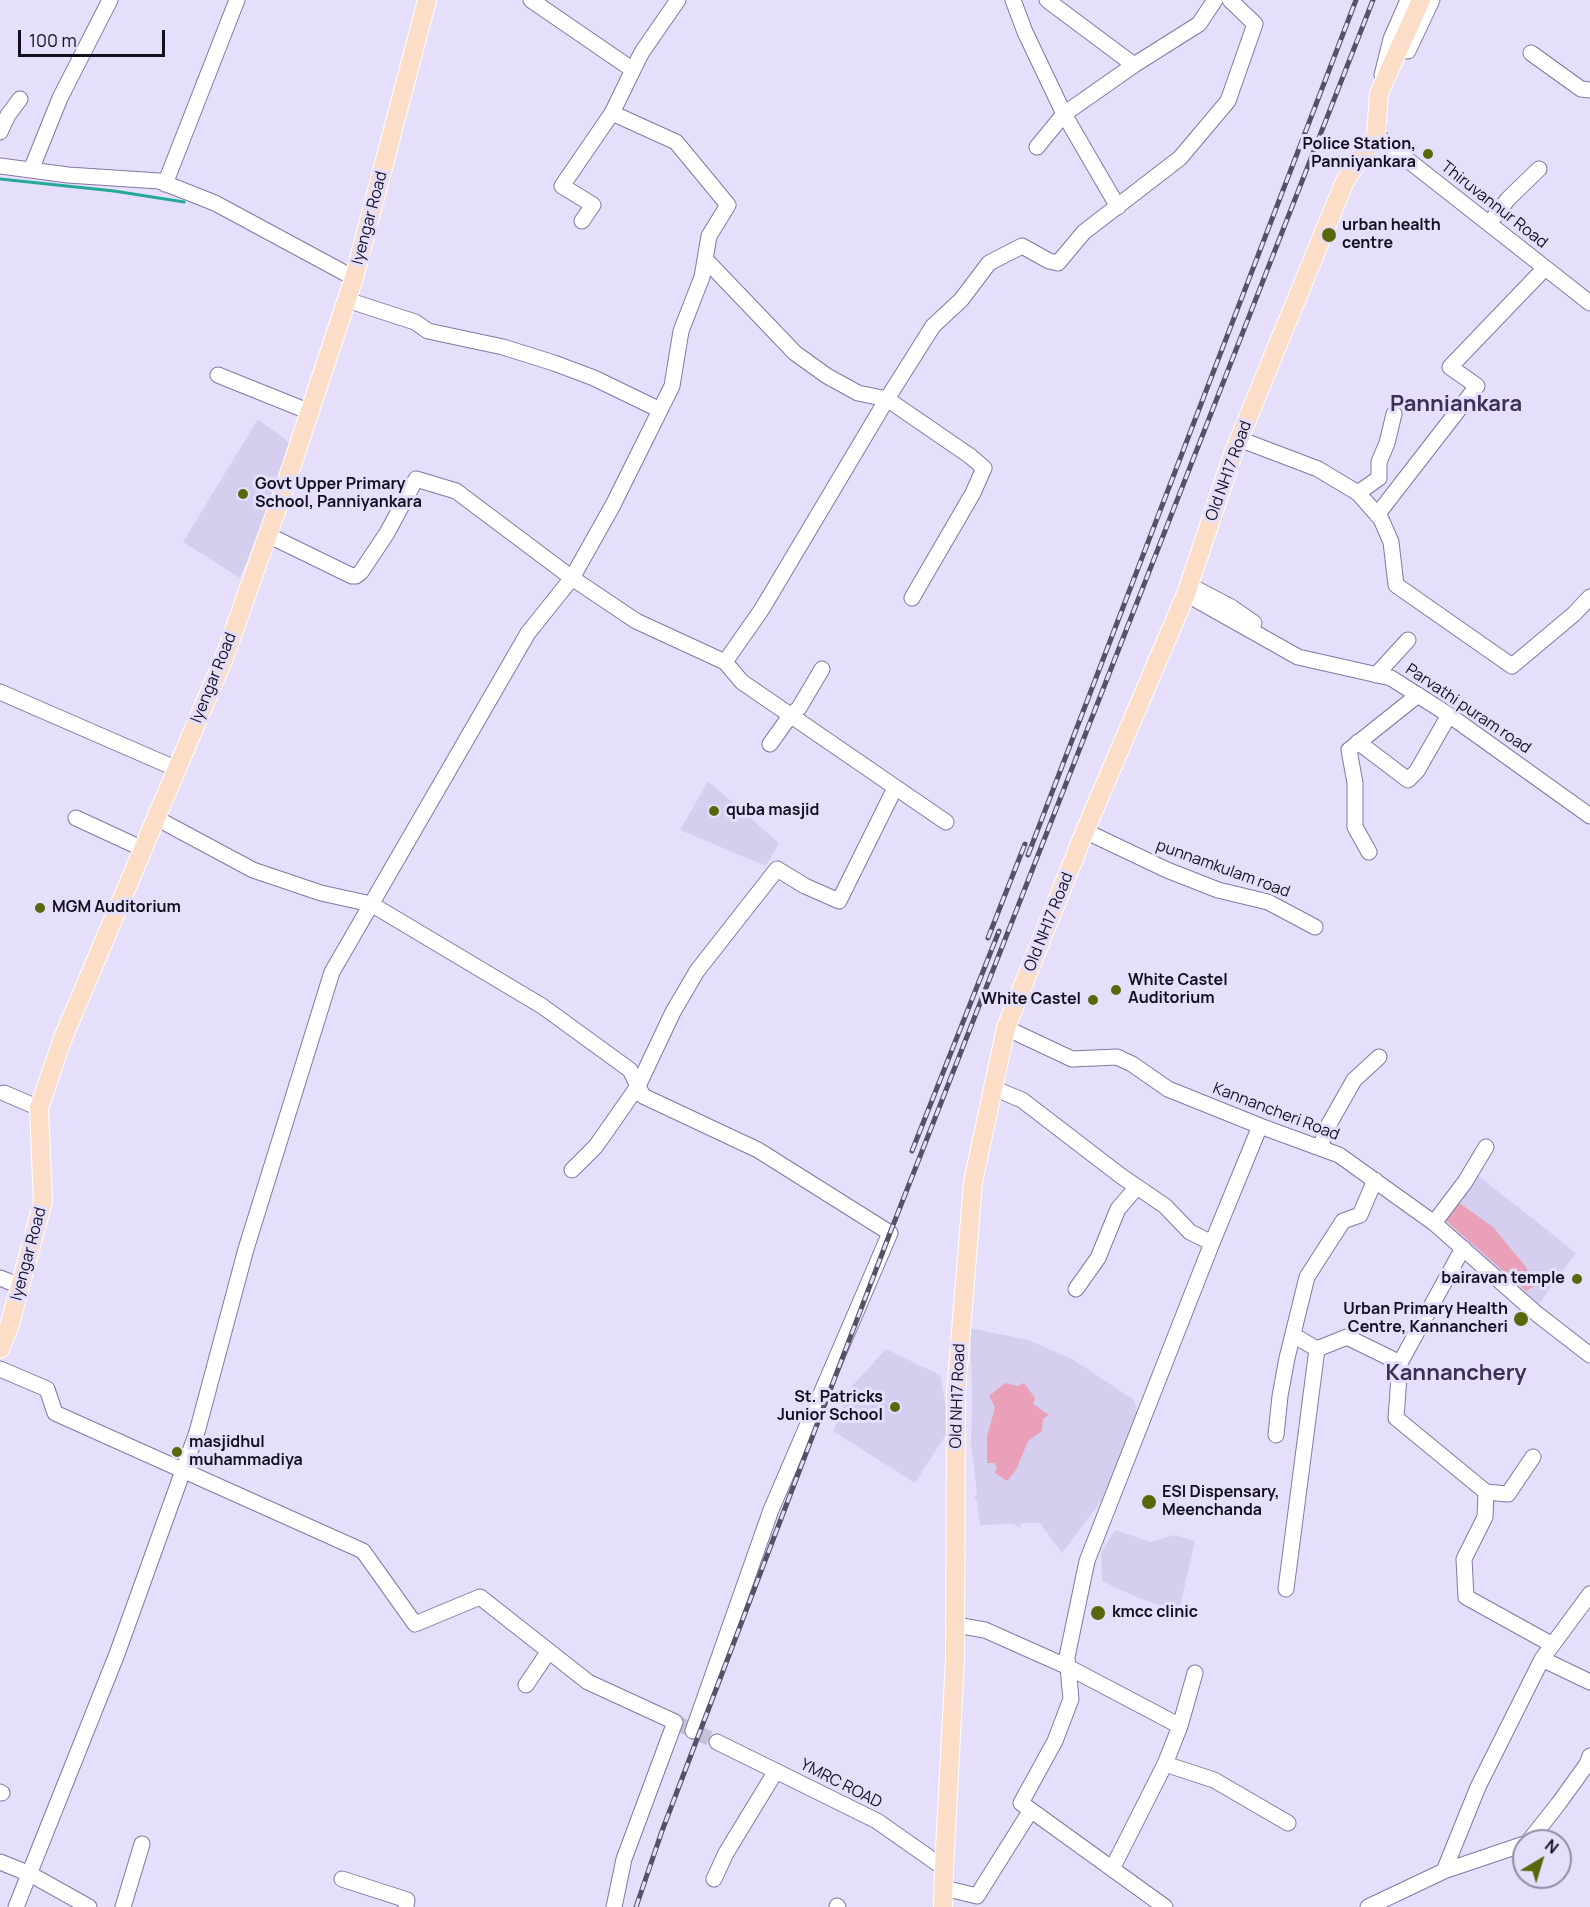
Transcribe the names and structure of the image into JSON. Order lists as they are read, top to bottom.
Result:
{
  "streets": {
    "main road": ["Iyengar Road", "Old NH17 Road"],
    "street": [
      "Thiruvannur Road",
      "Parvathi puram road",
      "punnamkulam road",
      "Kannancheri Road",
      "YMRC ROAD"
    ]
  },
  "crossings": [
    ["Thiruvannur Road", "Old NH17 Road"],
    ["Old NH17 Road", "Parvathi puram road"],
    ["Old NH17 Road", "punnamkulam road"],
    ["Old NH17 Road", "Kannancheri Road"],
    ["Old NH17 Road", "YMRC ROAD"]
  ],
  "districts": ["Panniankara", "Kannanchery"],
  "places": [
    "Police Station, Panniyankara",
    "urban health centre",
    "Govt Upper Primary School, Panniyankara",
    "quba masjid",
    "MGM Auditorium",
    "White Castel Auditorium",
    "White Castel",
    "bairavan temple",
    "Urban Primary Health Centre, Kannancheri",
    "St. Patricks Junior School",
    "masjidhul muhammadiya",
    "ESI Dispensary, Meenchanda",
    "kmcc clinic"
  ],
  "scale_bar": "100 m",
  "north": "top right"
}
